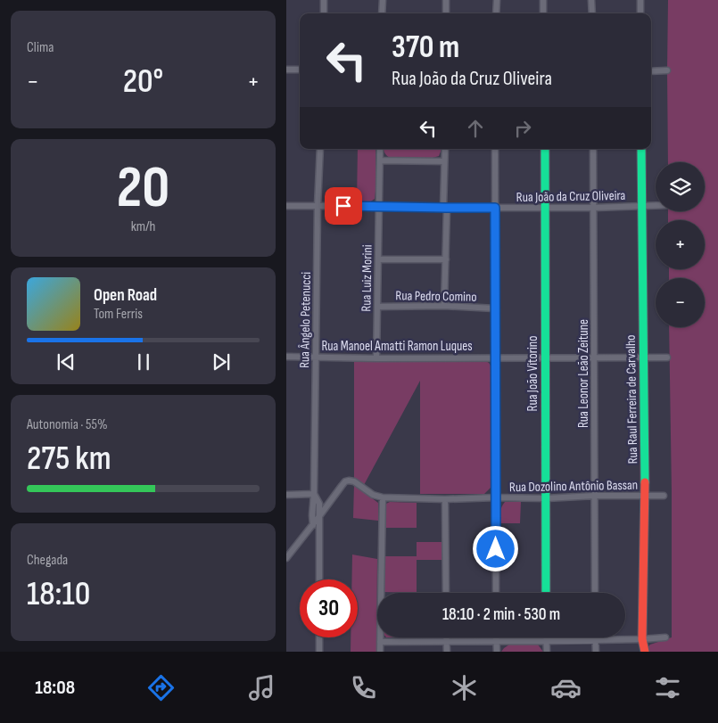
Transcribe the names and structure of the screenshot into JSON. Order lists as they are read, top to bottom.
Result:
{
  "streets": {
    "street": [
      "Rua João da Cruz Oliveira",
      "Rua Luiz Morini",
      "Rua Pedro Comino",
      "Rua Ângelo Petenucci",
      "Rua Manoel Amatti Ramon Luques",
      "Rua João Vitorino",
      "Rua Leonor Leão Zeitune",
      "Rua Raul Ferreira de Carvalho",
      "Rua Dozolino Antônio Bassan"
    ]
  },
  "crossings": [
    ["Rua João da Cruz Oliveira", "Rua Luiz Morini"],
    ["Rua João da Cruz Oliveira", "Rua Ângelo Petenucci"],
    ["Rua João da Cruz Oliveira", "Rua João Vitorino"],
    ["Rua João da Cruz Oliveira", "Rua Leonor Leão Zeitune"],
    ["Rua João da Cruz Oliveira", "Rua Raul Ferreira de Carvalho"],
    ["Rua Luiz Morini", "Rua Pedro Comino"],
    ["Rua Luiz Morini", "Rua Manoel Amatti Ramon Luques"],
    ["Rua Ângelo Petenucci", "Rua Manoel Amatti Ramon Luques"],
    ["Rua Ângelo Petenucci", "Rua Dozolino Antônio Bassan"],
    ["Rua Manoel Amatti Ramon Luques", "Rua João Vitorino"],
    ["Rua Manoel Amatti Ramon Luques", "Rua Leonor Leão Zeitune"],
    ["Rua Manoel Amatti Ramon Luques", "Rua Raul Ferreira de Carvalho"],
    ["Rua João Vitorino", "Rua Dozolino Antônio Bassan"],
    ["Rua Leonor Leão Zeitune", "Rua Dozolino Antônio Bassan"],
    ["Rua Raul Ferreira de Carvalho", "Rua Dozolino Antônio Bassan"]
  ],
  "page": {
    "tile": [
      "Clima",
      ["20", "km/h"],
      ["Autonomia · 55%", "275 km"],
      ["Chegada", "18:10"]
    ],
    "turn": ["370 m", "Rua João da Cruz Oliveira"],
    "heat": ["−", "20°", "+"],
    "map_buttons": ["+", "−"],
    "song": ["Open Road", "Tom Ferris"],
    "limit": "30",
    "trip": "18:10 · 2 min · 530 m",
    "tabs": "18:08"
  }
}
